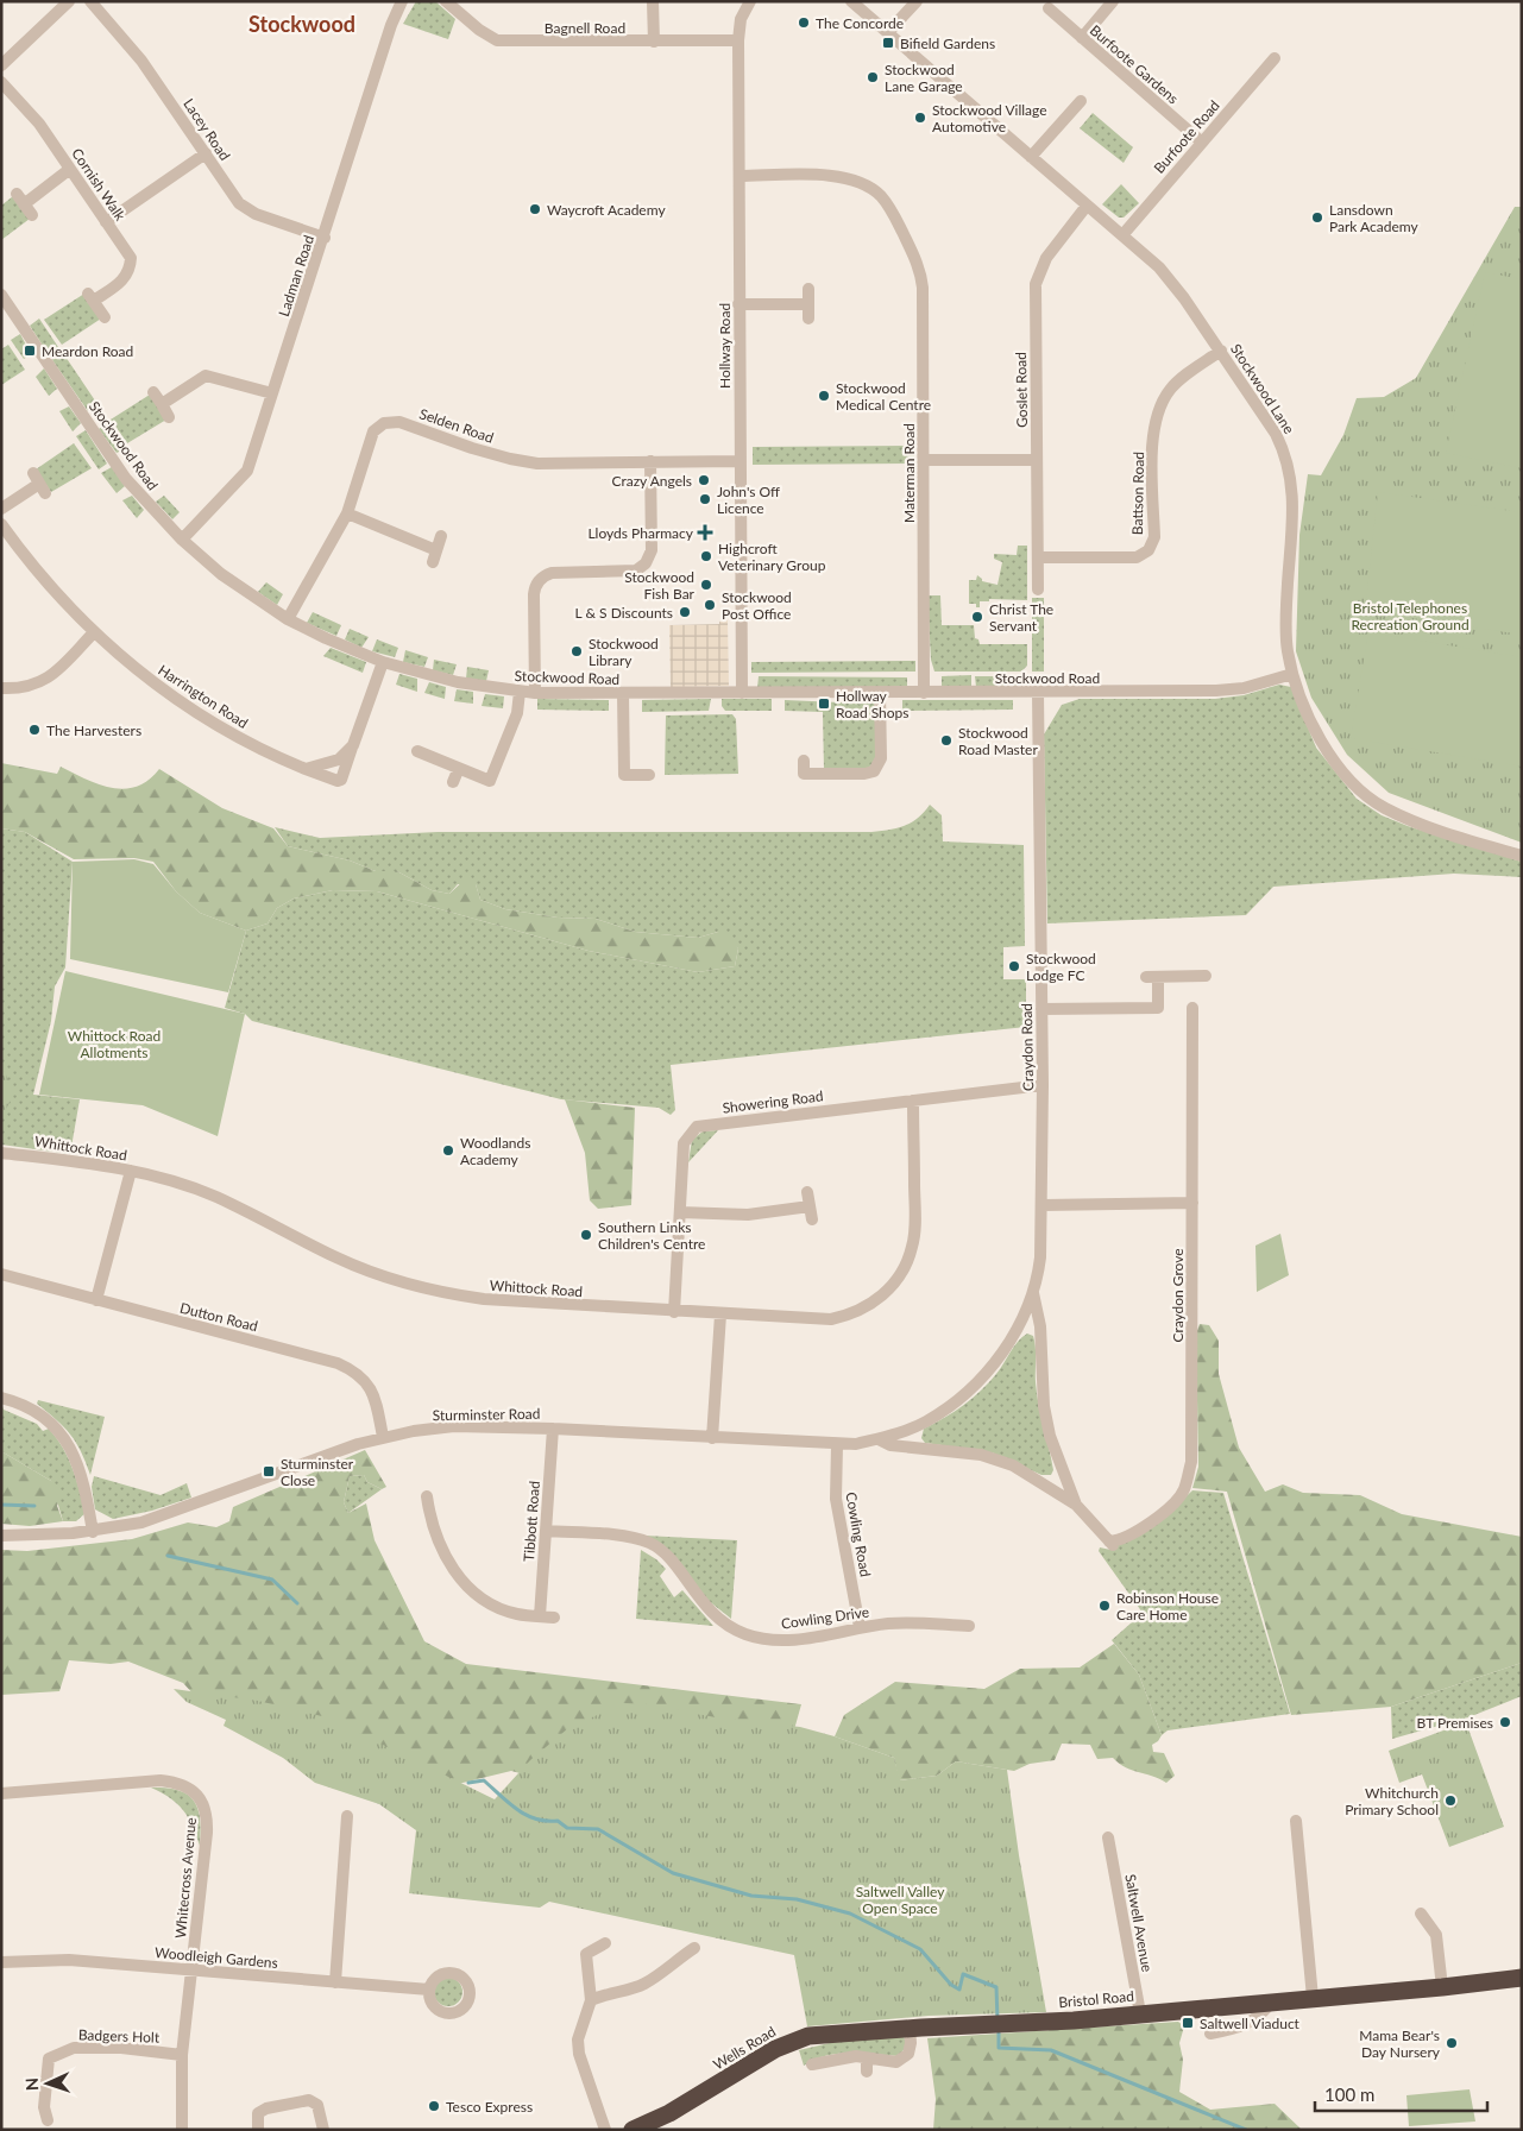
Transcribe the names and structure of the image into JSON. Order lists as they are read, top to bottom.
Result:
{
  "streets": {
    "highway": ["Bristol Road", "Wells Road"],
    "street": [
      "Bagnell Road",
      "Burfoote Gardens",
      "Lacey Road",
      "Burfoote Road",
      "Cornish Walk",
      "Ladman Road",
      "Hollway Road",
      "Stockwood Lane",
      "Goslet Road",
      "Selden Road",
      "Stockwood Road",
      "Materman Road",
      "Battson Road",
      "Harrington Road",
      "Craydon Road",
      "Showering Road",
      "Whittock Road",
      "Craydon Grove",
      "Dutton Road",
      "Sturminster Road",
      "Tibbott Road",
      "Cowling Road",
      "Cowling Drive",
      "Whitecross Avenue",
      "Saltwell Avenue",
      "Woodleigh Gardens",
      "Badgers Holt"
    ]
  },
  "crossings": [
    ["Bagnell Road", "Hollway Road"],
    ["Burfoote Gardens", "Burfoote Road"],
    ["Lacey Road", "Ladman Road"],
    ["Burfoote Road", "Stockwood Lane"],
    ["Ladman Road", "Stockwood Road"],
    ["Hollway Road", "Selden Road"],
    ["Hollway Road", "Stockwood Road"],
    ["Hollway Road", "Materman Road"],
    ["Stockwood Lane", "Goslet Road"],
    ["Stockwood Lane", "Stockwood Road"],
    ["Stockwood Lane", "Battson Road"],
    ["Goslet Road", "Battson Road"],
    ["Selden Road", "Stockwood Road"],
    ["Stockwood Road", "Materman Road"],
    ["Stockwood Road", "Harrington Road"],
    ["Stockwood Road", "Craydon Road"],
    ["Craydon Road", "Showering Road"],
    ["Craydon Road", "Craydon Grove"],
    ["Craydon Road", "Sturminster Road"],
    ["Showering Road", "Whittock Road"],
    ["Dutton Road", "Sturminster Road"],
    ["Sturminster Road", "Tibbott Road"],
    ["Sturminster Road", "Cowling Road"],
    ["Tibbott Road", "Cowling Drive"],
    ["Cowling Road", "Cowling Drive"],
    ["Whitecross Avenue", "Woodleigh Gardens"],
    ["Whitecross Avenue", "Badgers Holt"],
    ["Saltwell Avenue", "Bristol Road"],
    ["Bristol Road", "Wells Road"]
  ],
  "districts": ["Stockwood"],
  "parks": ["Bristol Telephones Recreation Ground", "Whittock Road Allotments", "Saltwell Valley Open Space"],
  "places": {
    "other": [
      "The Concorde",
      "Stockwood Lane Garage",
      "Stockwood Village Automotive",
      "Waycroft Academy",
      "Lansdown Park Academy",
      "Stockwood Medical Centre",
      "Crazy Angels",
      "John's Off Licence",
      "Highcroft Veterinary Group",
      "Stockwood Fish Bar",
      "Stockwood Post Office",
      "L & S Discounts",
      "Christ The Servant",
      "Stockwood Library",
      "The Harvesters",
      "Stockwood Road Master",
      "Stockwood Lodge FC",
      "Woodlands Academy",
      "Southern Links Children's Centre",
      "Robinson House Care Home",
      "BT Premises",
      "Whitchurch Primary School",
      "Mama Bear's Day Nursery",
      "Tesco Express"
    ],
    "transit": [
      "Bifield Gardens",
      "Meardon Road",
      "Hollway Road Shops",
      "Sturminster Close",
      "Saltwell Viaduct"
    ],
    "health": ["Lloyds Pharmacy"]
  },
  "scale_bar": "100 m",
  "north": "left"
}
